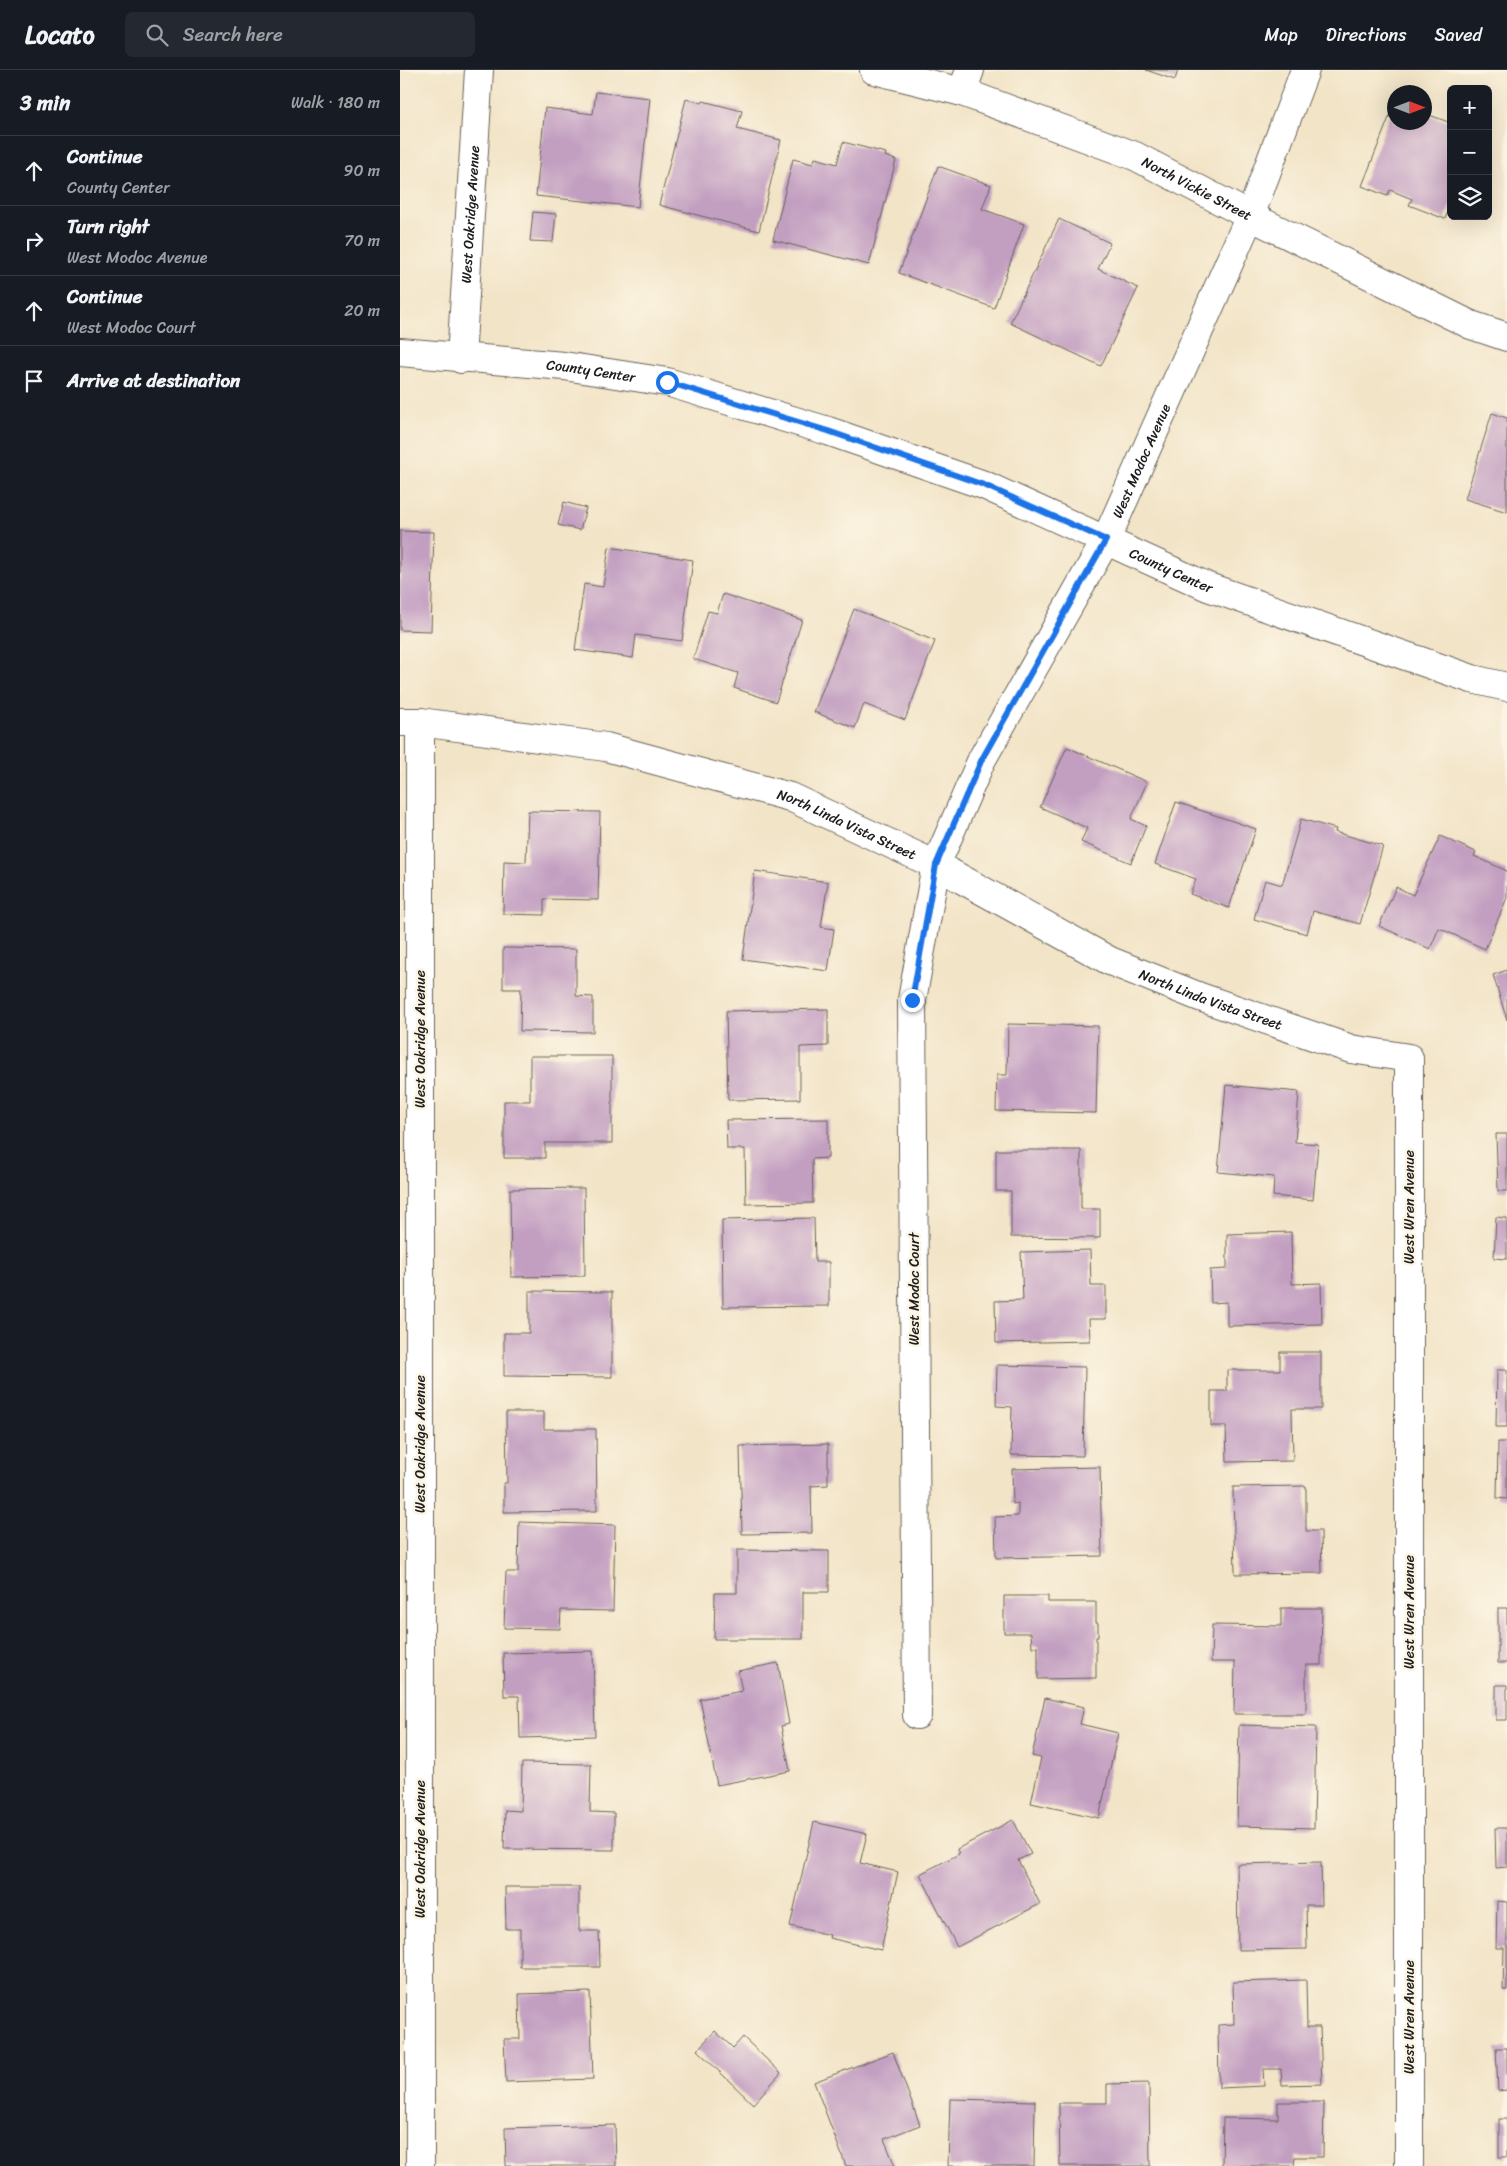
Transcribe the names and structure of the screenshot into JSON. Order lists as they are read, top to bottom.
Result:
{
  "streets": {
    "street": [
      "North Vickie Street",
      "West Oakridge Avenue",
      "County Center",
      "West Modoc Avenue",
      "North Linda Vista Street",
      "West Wren Avenue",
      "West Modoc Court"
    ]
  },
  "crossings": [
    ["North Vickie Street", "West Modoc Avenue"],
    ["West Oakridge Avenue", "County Center"],
    ["West Oakridge Avenue", "North Linda Vista Street"],
    ["County Center", "West Modoc Avenue"],
    ["West Modoc Avenue", "North Linda Vista Street"],
    ["West Modoc Avenue", "West Modoc Court"],
    ["North Linda Vista Street", "West Wren Avenue"],
    ["North Linda Vista Street", "West Modoc Court"]
  ],
  "north": "right",
  "page": {
    "header": "Locato",
    "search": "Search here",
    "nav": ["Map", "Directions", "Saved"],
    "heading": ["3 min", "Walk · 180 m"],
    "map_buttons": ["+", "−"],
    "list": [
      ["Continue", "County Center", "90 m"],
      ["Turn right", "West Modoc Avenue", "70 m"],
      ["Continue", "West Modoc Court", "20 m"],
      "Arrive at destination"
    ]
  }
}
